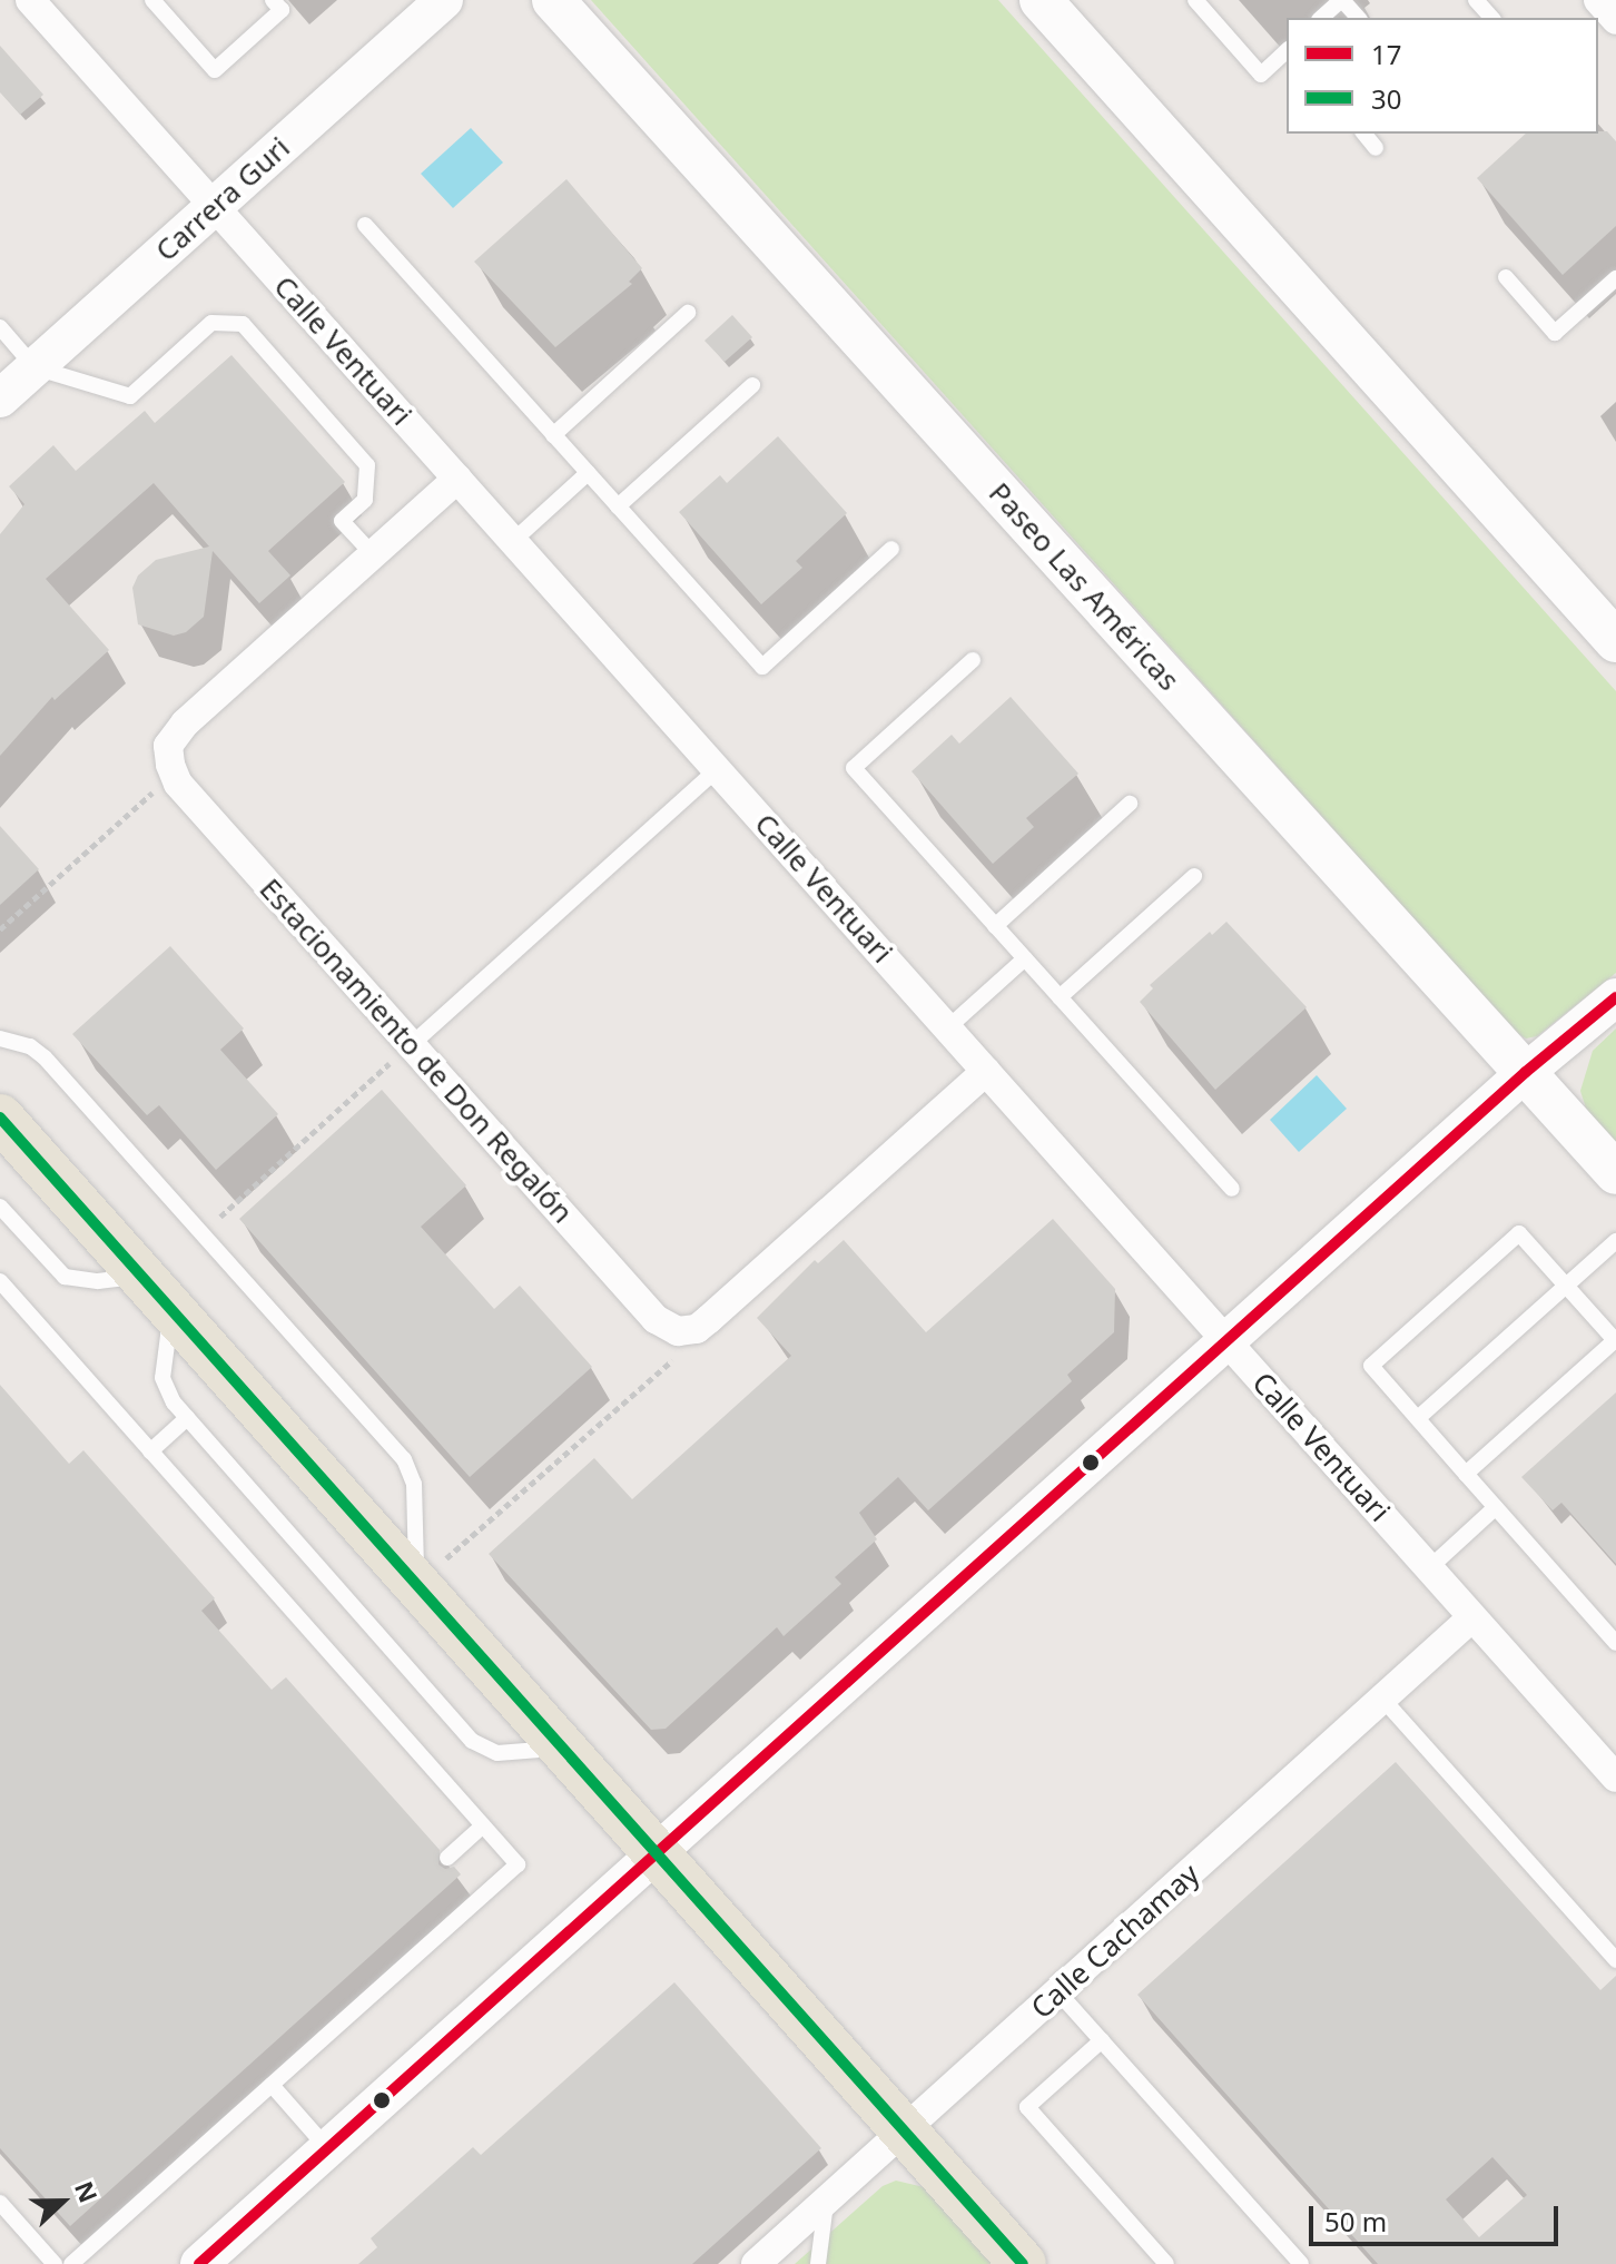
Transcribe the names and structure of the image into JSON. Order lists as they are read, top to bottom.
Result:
{
  "streets": {
    "main road": ["Paseo Las Américas"],
    "street": [
      "Carrera Guri",
      "Calle Ventuari",
      "Estacionamiento de Don Regalón",
      "Calle Cachamay"
    ]
  },
  "crossings": [
    ["Carrera Guri", "Calle Ventuari"],
    ["Calle Ventuari", "Calle Cachamay"]
  ],
  "lines": ["transit line 17", "transit line 30"],
  "legend": ["17", "30"],
  "scale_bar": "50 m",
  "north": "right"
}
